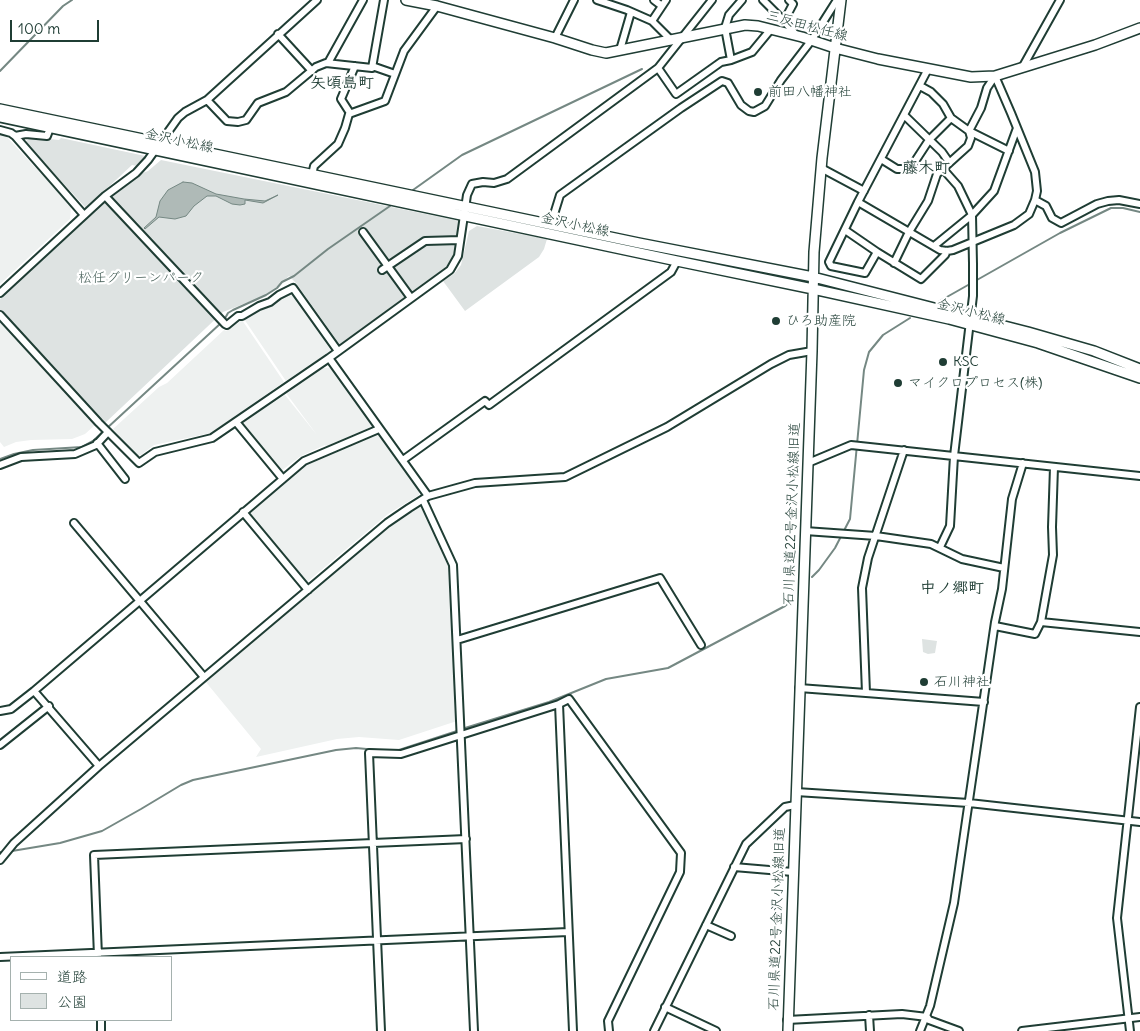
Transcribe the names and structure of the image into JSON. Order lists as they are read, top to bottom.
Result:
{
  "streets": {
    "main road": ["三反田松任線", "金沢小松線", "石川県道22号金沢小松線旧道"]
  },
  "crossings": [
    ["三反田松任線", "石川県道22号金沢小松線旧道"],
    ["金沢小松線", "石川県道22号金沢小松線旧道"]
  ],
  "districts": ["矢頃島町", "藤木町", "中ノ郷町"],
  "parks": ["松任グリーンパーク"],
  "places": [
    "前田八幡神社",
    "ひろ助産院",
    "KSC",
    "マイクロプロセス(株)",
    "石川神社"
  ],
  "legend": ["道路", "公園"],
  "scale_bar": "100 m"
}
